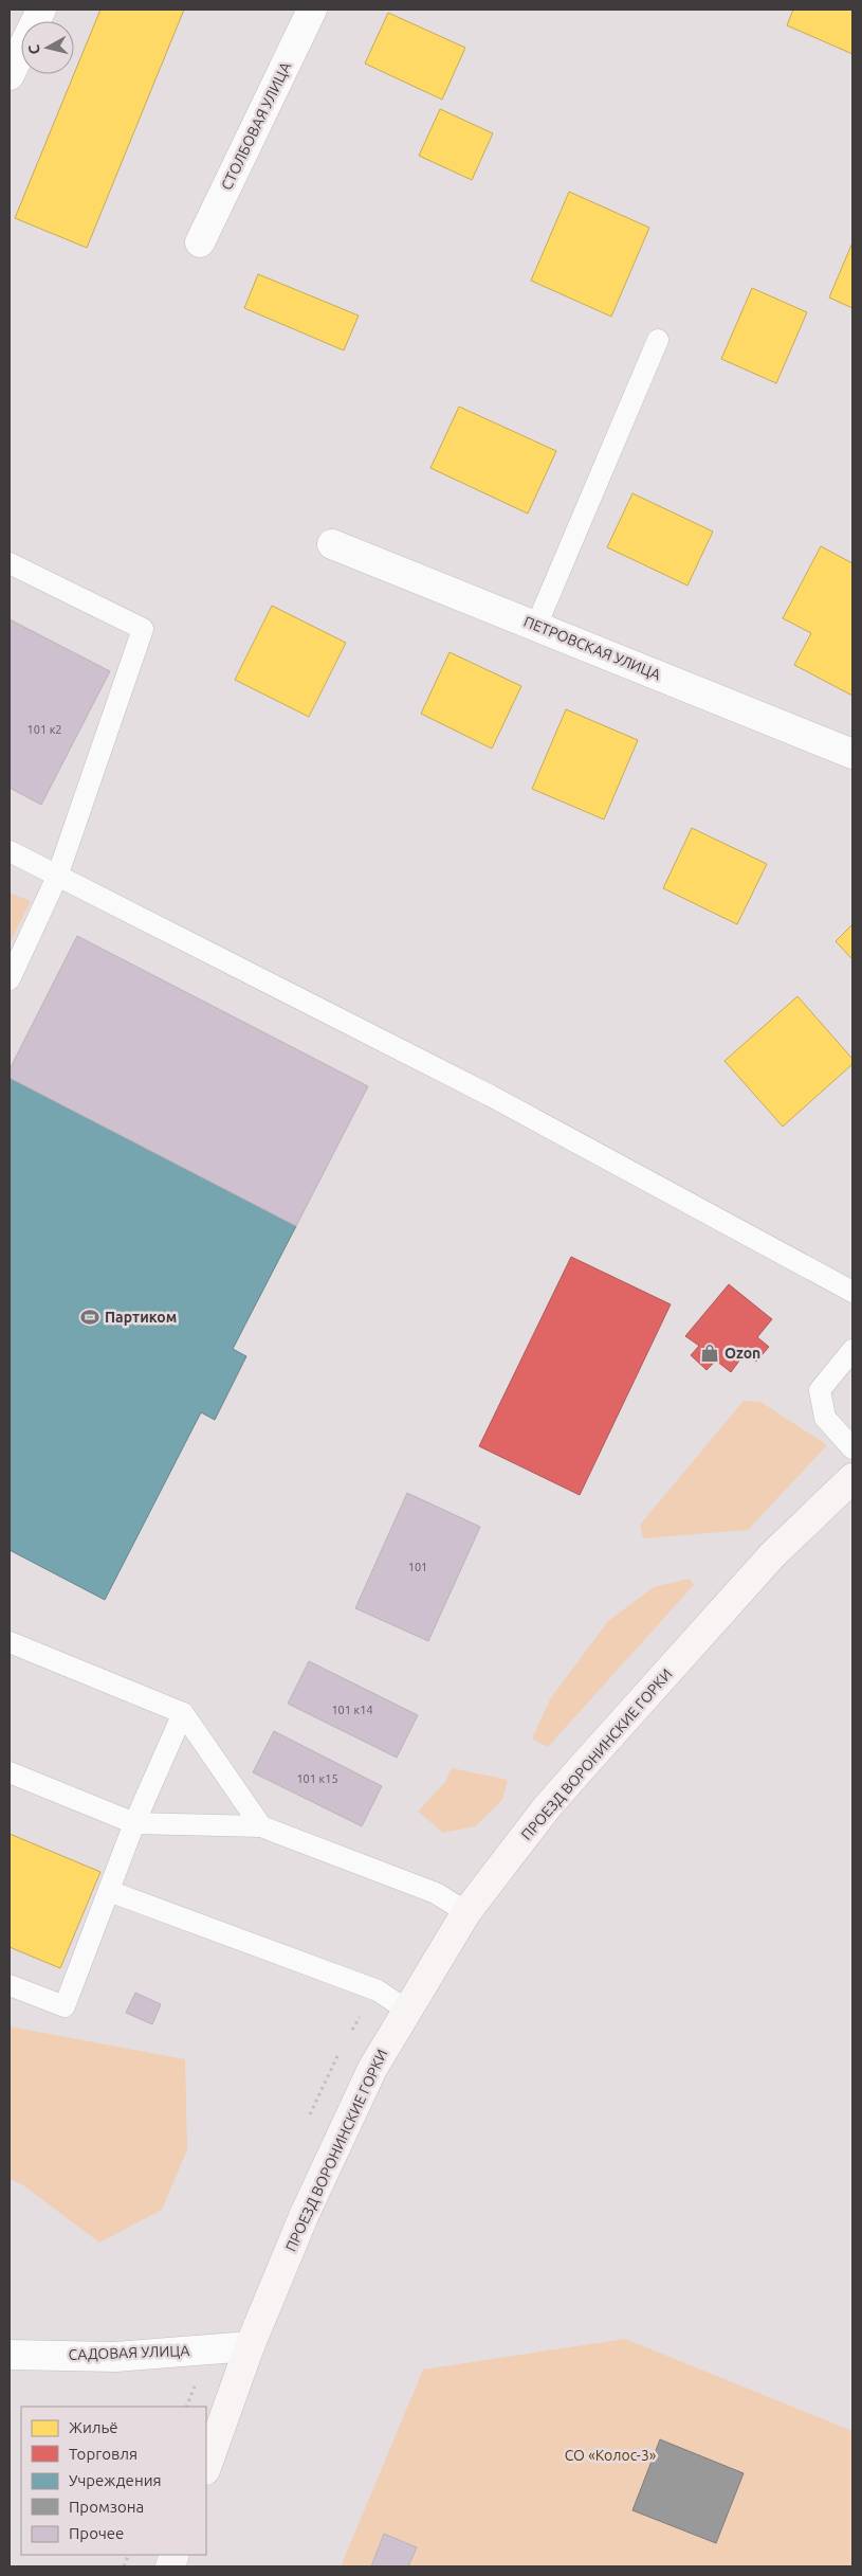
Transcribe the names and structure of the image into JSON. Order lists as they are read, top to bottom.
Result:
{
  "streets": {
    "street": [
      "СТОЛБОВАЯ УЛИЦА",
      "ПЕТРОВСКАЯ УЛИЦА",
      "ПРОЕЗД ВОРОНИНСКИЕ ГОРКИ",
      "САДОВАЯ УЛИЦА"
    ]
  },
  "crossings": [
    ["ПРОЕЗД ВОРОНИНСКИЕ ГОРКИ", "САДОВАЯ УЛИЦА"]
  ],
  "parks": ["СО «Колос-3»"],
  "places": {
    "sports": ["Партиком"],
    "shop": ["Ozon"]
  },
  "house_numbers": [
    "101 к2",
    "101",
    "101 к14",
    "101 к15"
  ],
  "legend": [
    "Жильё",
    "Торговля",
    "Учреждения",
    "Промзона",
    "Прочее"
  ],
  "north": "left"
}
